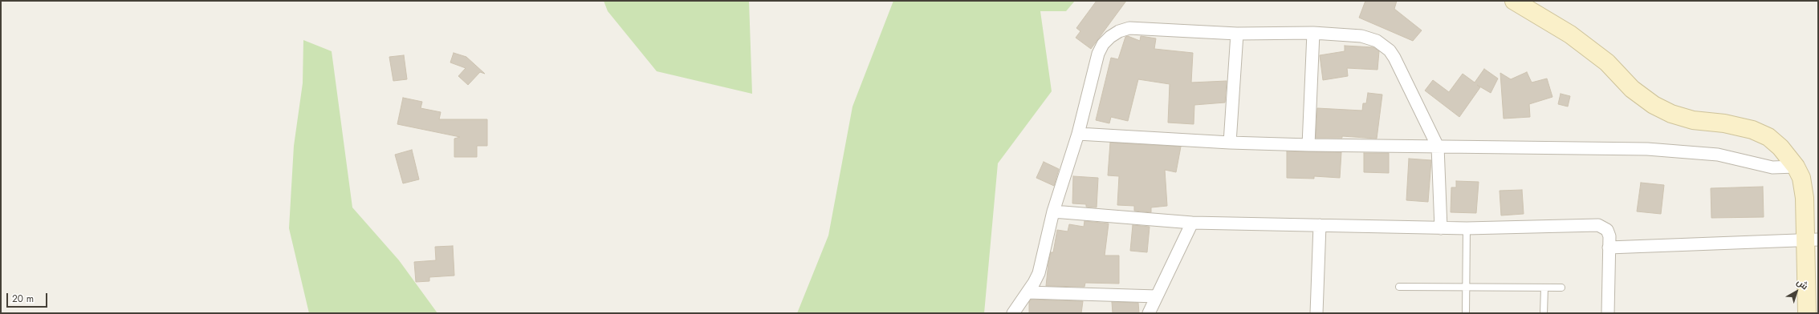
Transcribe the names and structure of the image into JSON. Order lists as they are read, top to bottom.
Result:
{
  "scale_bar": "20 m",
  "north": "top right"
}
